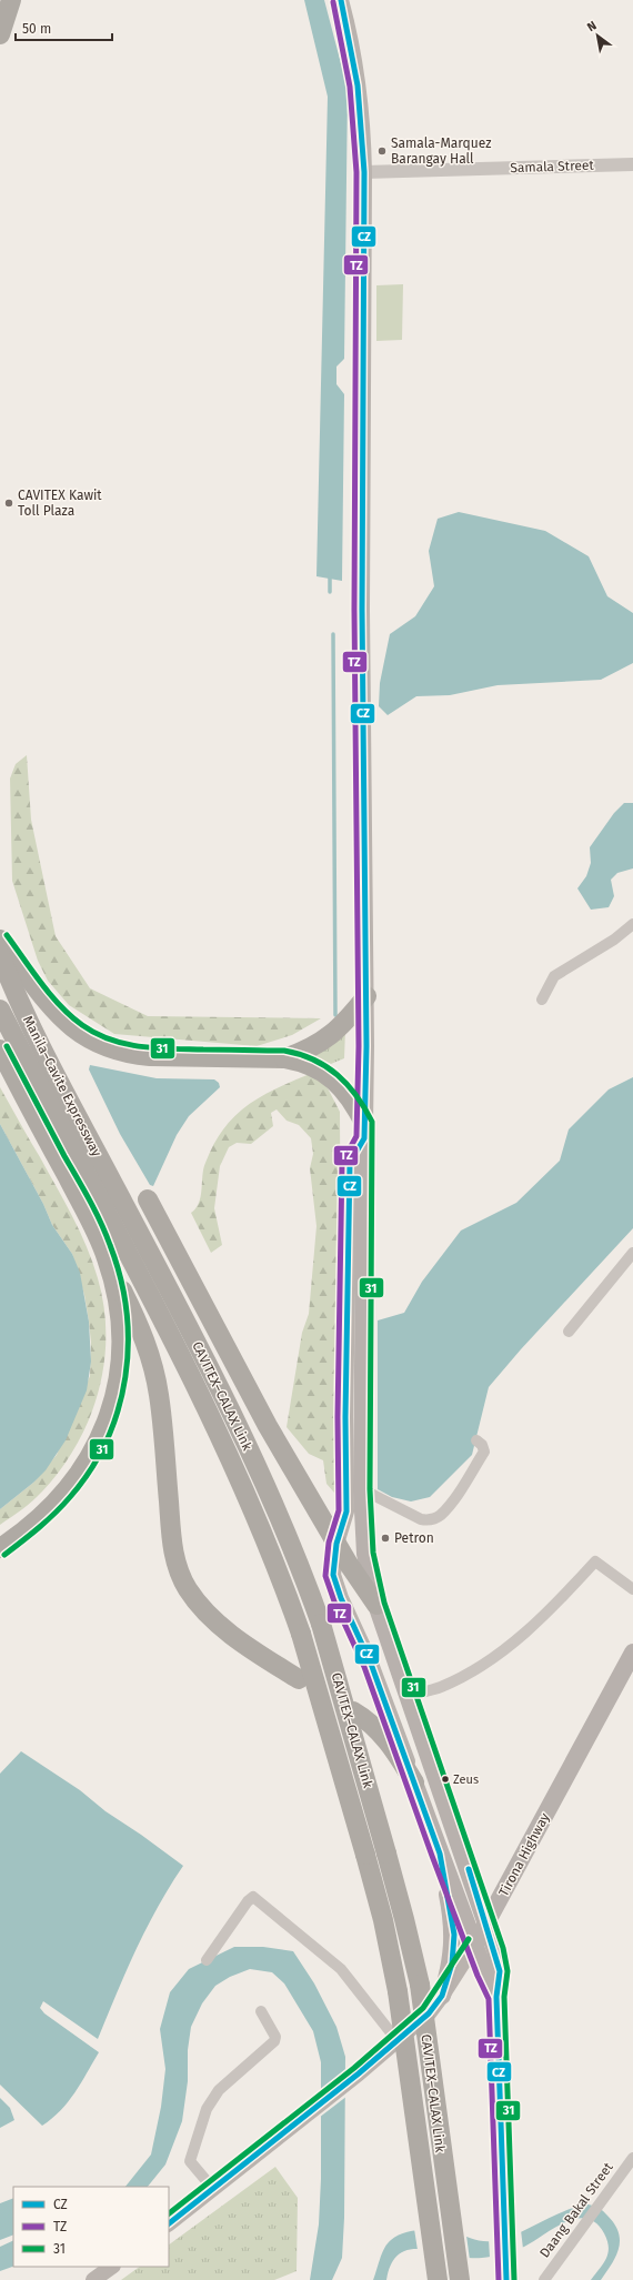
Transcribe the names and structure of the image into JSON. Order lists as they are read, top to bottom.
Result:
{
  "streets": {
    "highway": ["Manila–Cavite Expressway", "CAVITEX–CALAX Link"],
    "main road": ["Tirona Highway"],
    "street": ["Samala Street", "Daang Bakal Street"]
  },
  "crossings": [
    ["Manila–Cavite Expressway", "CAVITEX–CALAX Link"]
  ],
  "places": [
    "Samala-Marquez Barangay Hall",
    "CAVITEX Kawit Toll Plaza",
    "Petron",
    "Zeus"
  ],
  "lines": ["transit line CZ", "transit line TZ", "transit line 31"],
  "legend": ["CZ", "TZ", "31"],
  "scale_bar": "50 m",
  "north": "top left"
}
